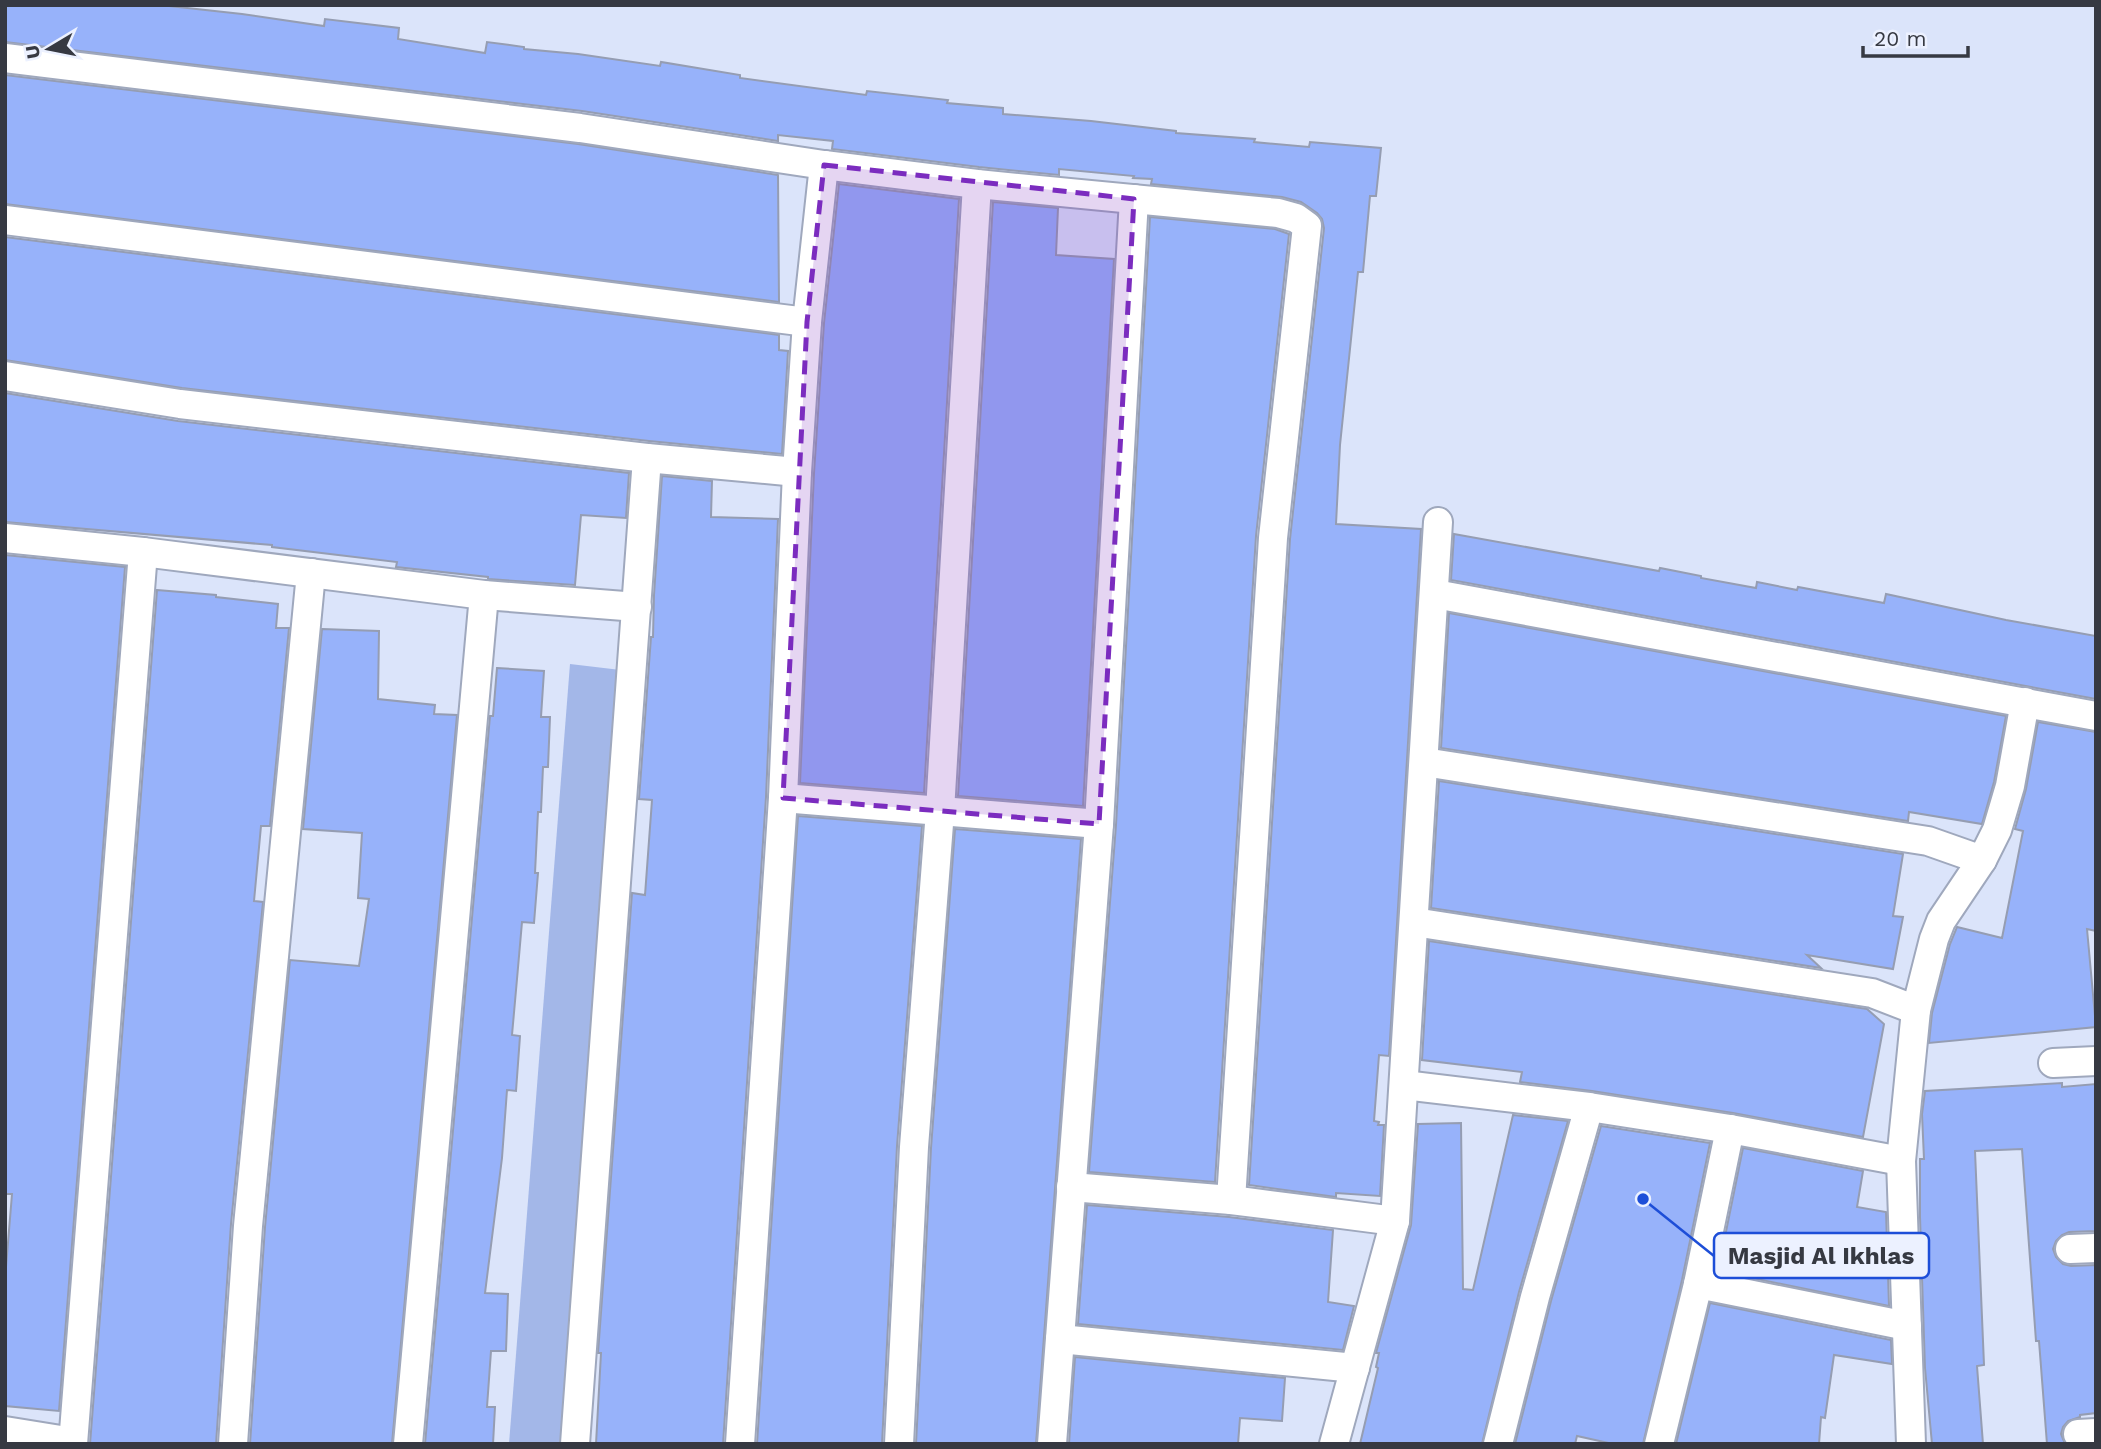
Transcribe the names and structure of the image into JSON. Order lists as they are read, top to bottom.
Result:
{
  "places": ["Masjid Al Ikhlas"],
  "scale_bar": "20 m",
  "north": "left"
}
